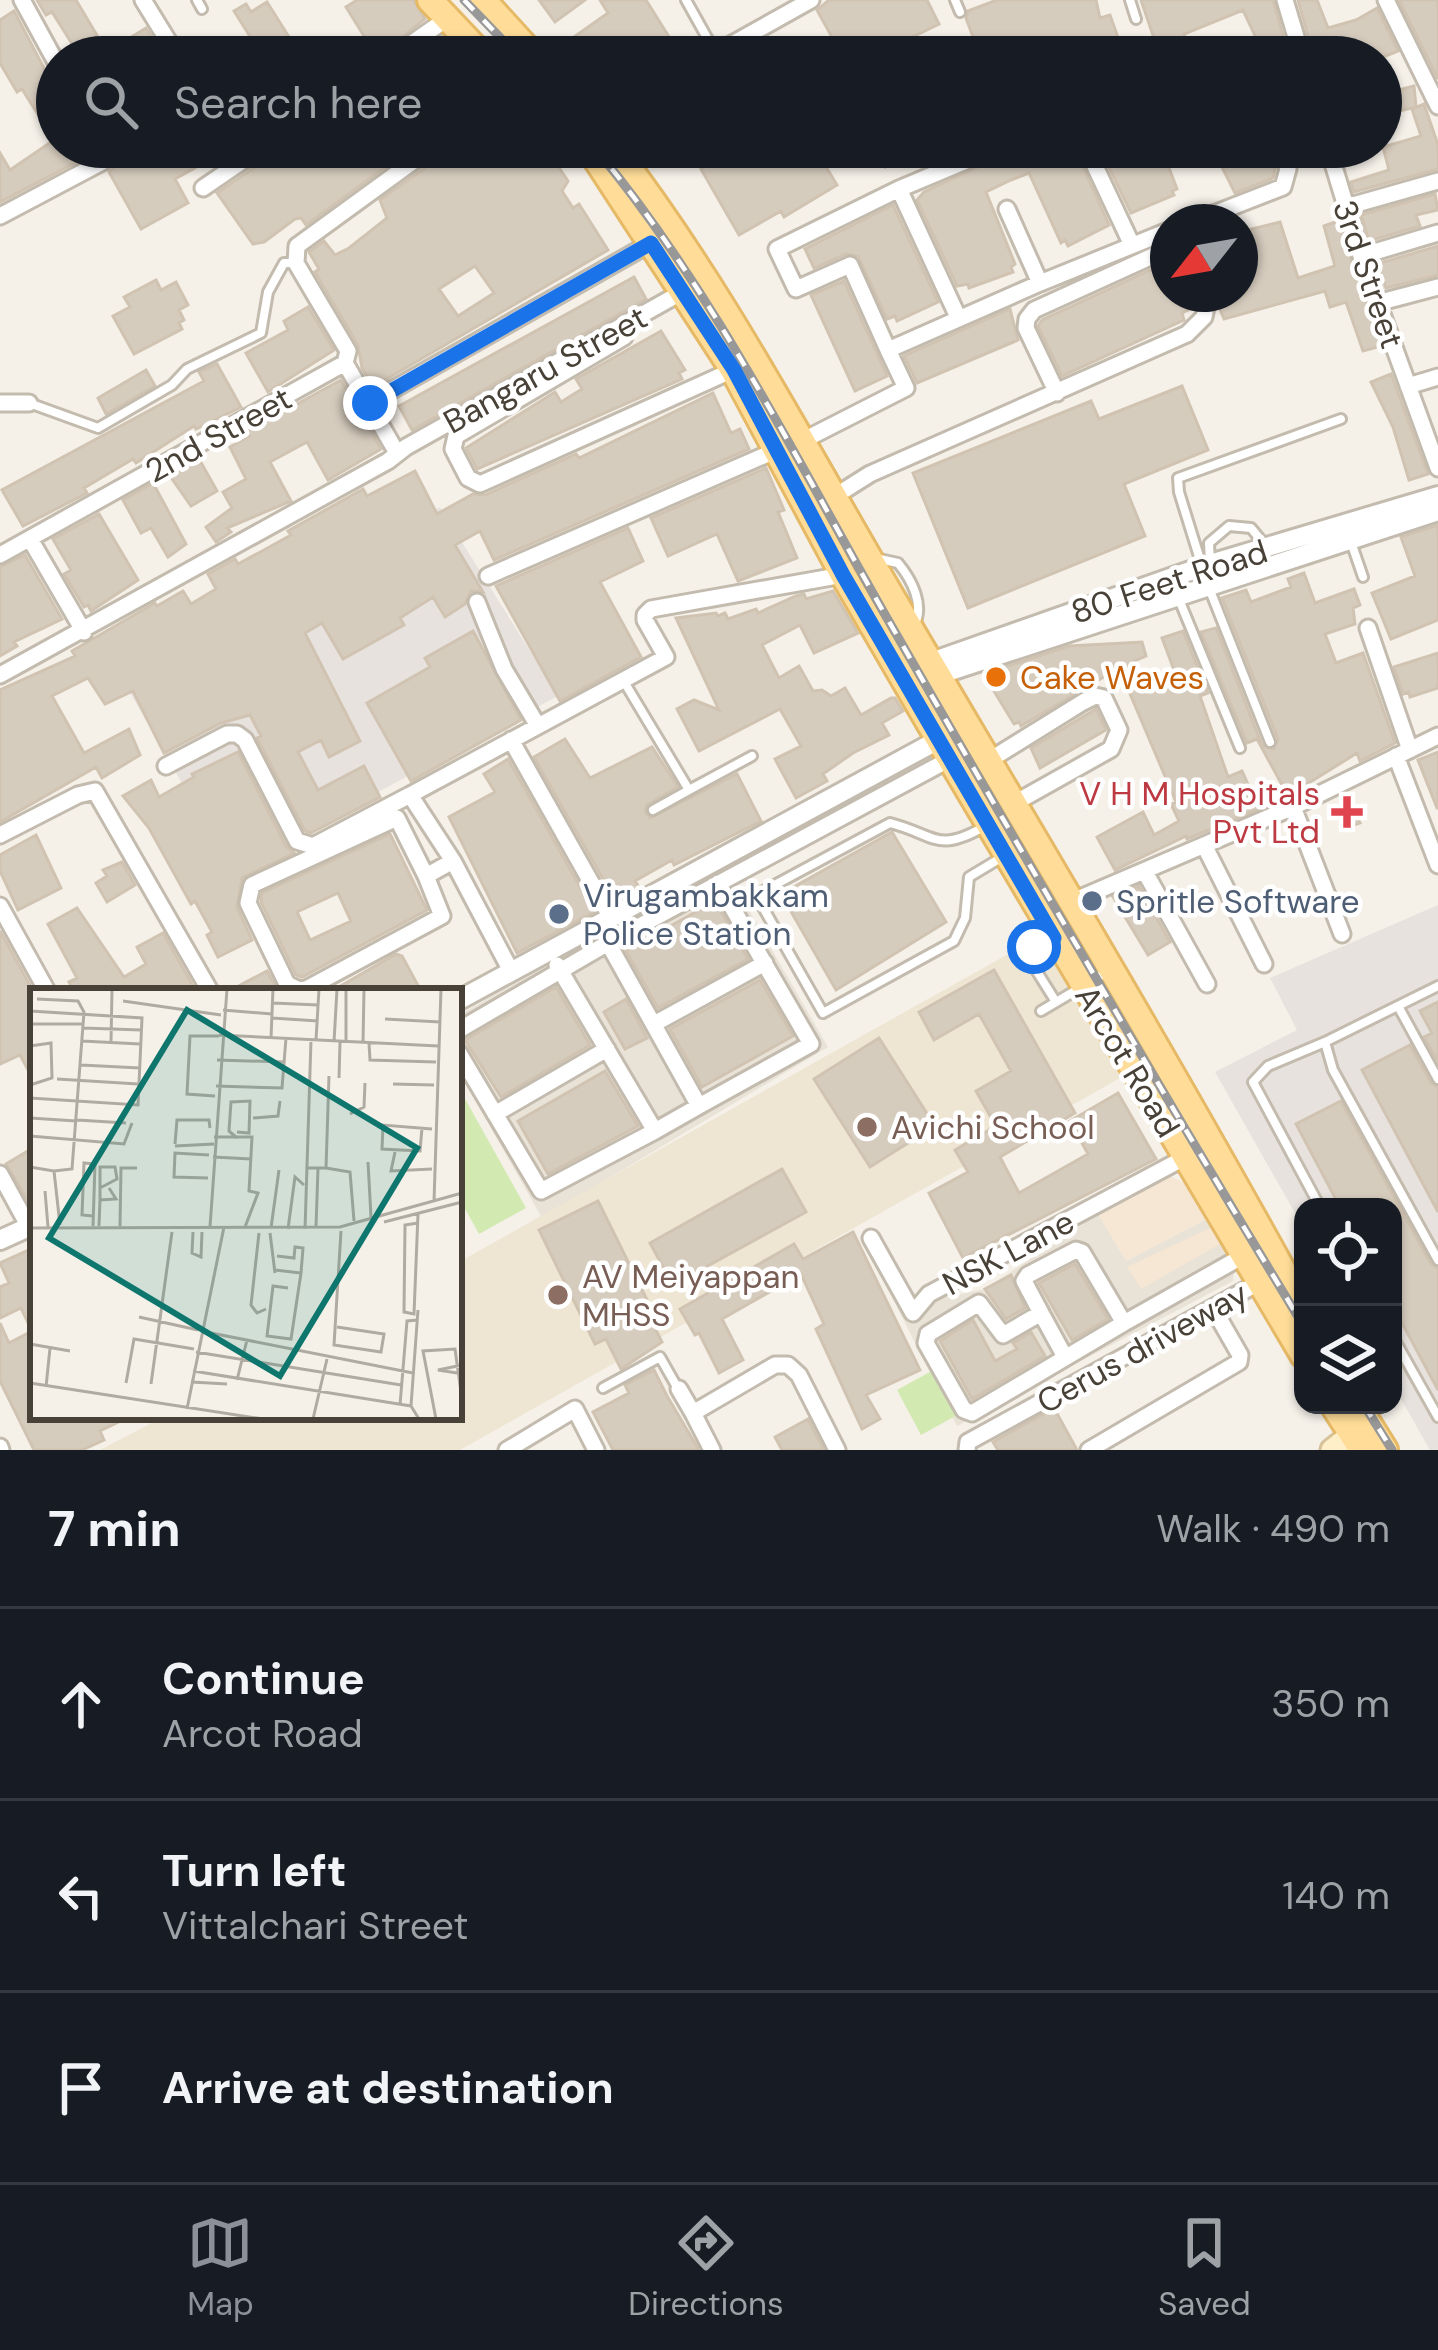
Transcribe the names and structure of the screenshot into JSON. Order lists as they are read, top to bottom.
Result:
{
  "streets": {
    "main road": ["Arcot Road"],
    "street": [
      "3rd Street",
      "Bangaru Street",
      "2nd Street",
      "80 Feet Road",
      "NSK Lane",
      "Cerus driveway"
    ]
  },
  "crossings": [
    ["Bangaru Street", "Arcot Road"],
    ["80 Feet Road", "Arcot Road"],
    ["Arcot Road", "NSK Lane"],
    ["Arcot Road", "Cerus driveway"]
  ],
  "places": {
    "other": [
      "Cake Waves",
      "Spritle Software",
      "Virugambakkam Police Station",
      "Avichi School",
      "AV Meiyappan MHSS"
    ],
    "health": ["V H M Hospitals Pvt Ltd"]
  },
  "north": "bottom left",
  "page": {
    "search": "Search here",
    "heading": ["7 min", "Walk · 490 m"],
    "list": [
      ["Continue", "Arcot Road", "350 m"],
      ["Turn left", "Vittalchari Street", "140 m"],
      "Arrive at destination"
    ],
    "nav": ["Map", "Directions", "Saved"]
  }
}
